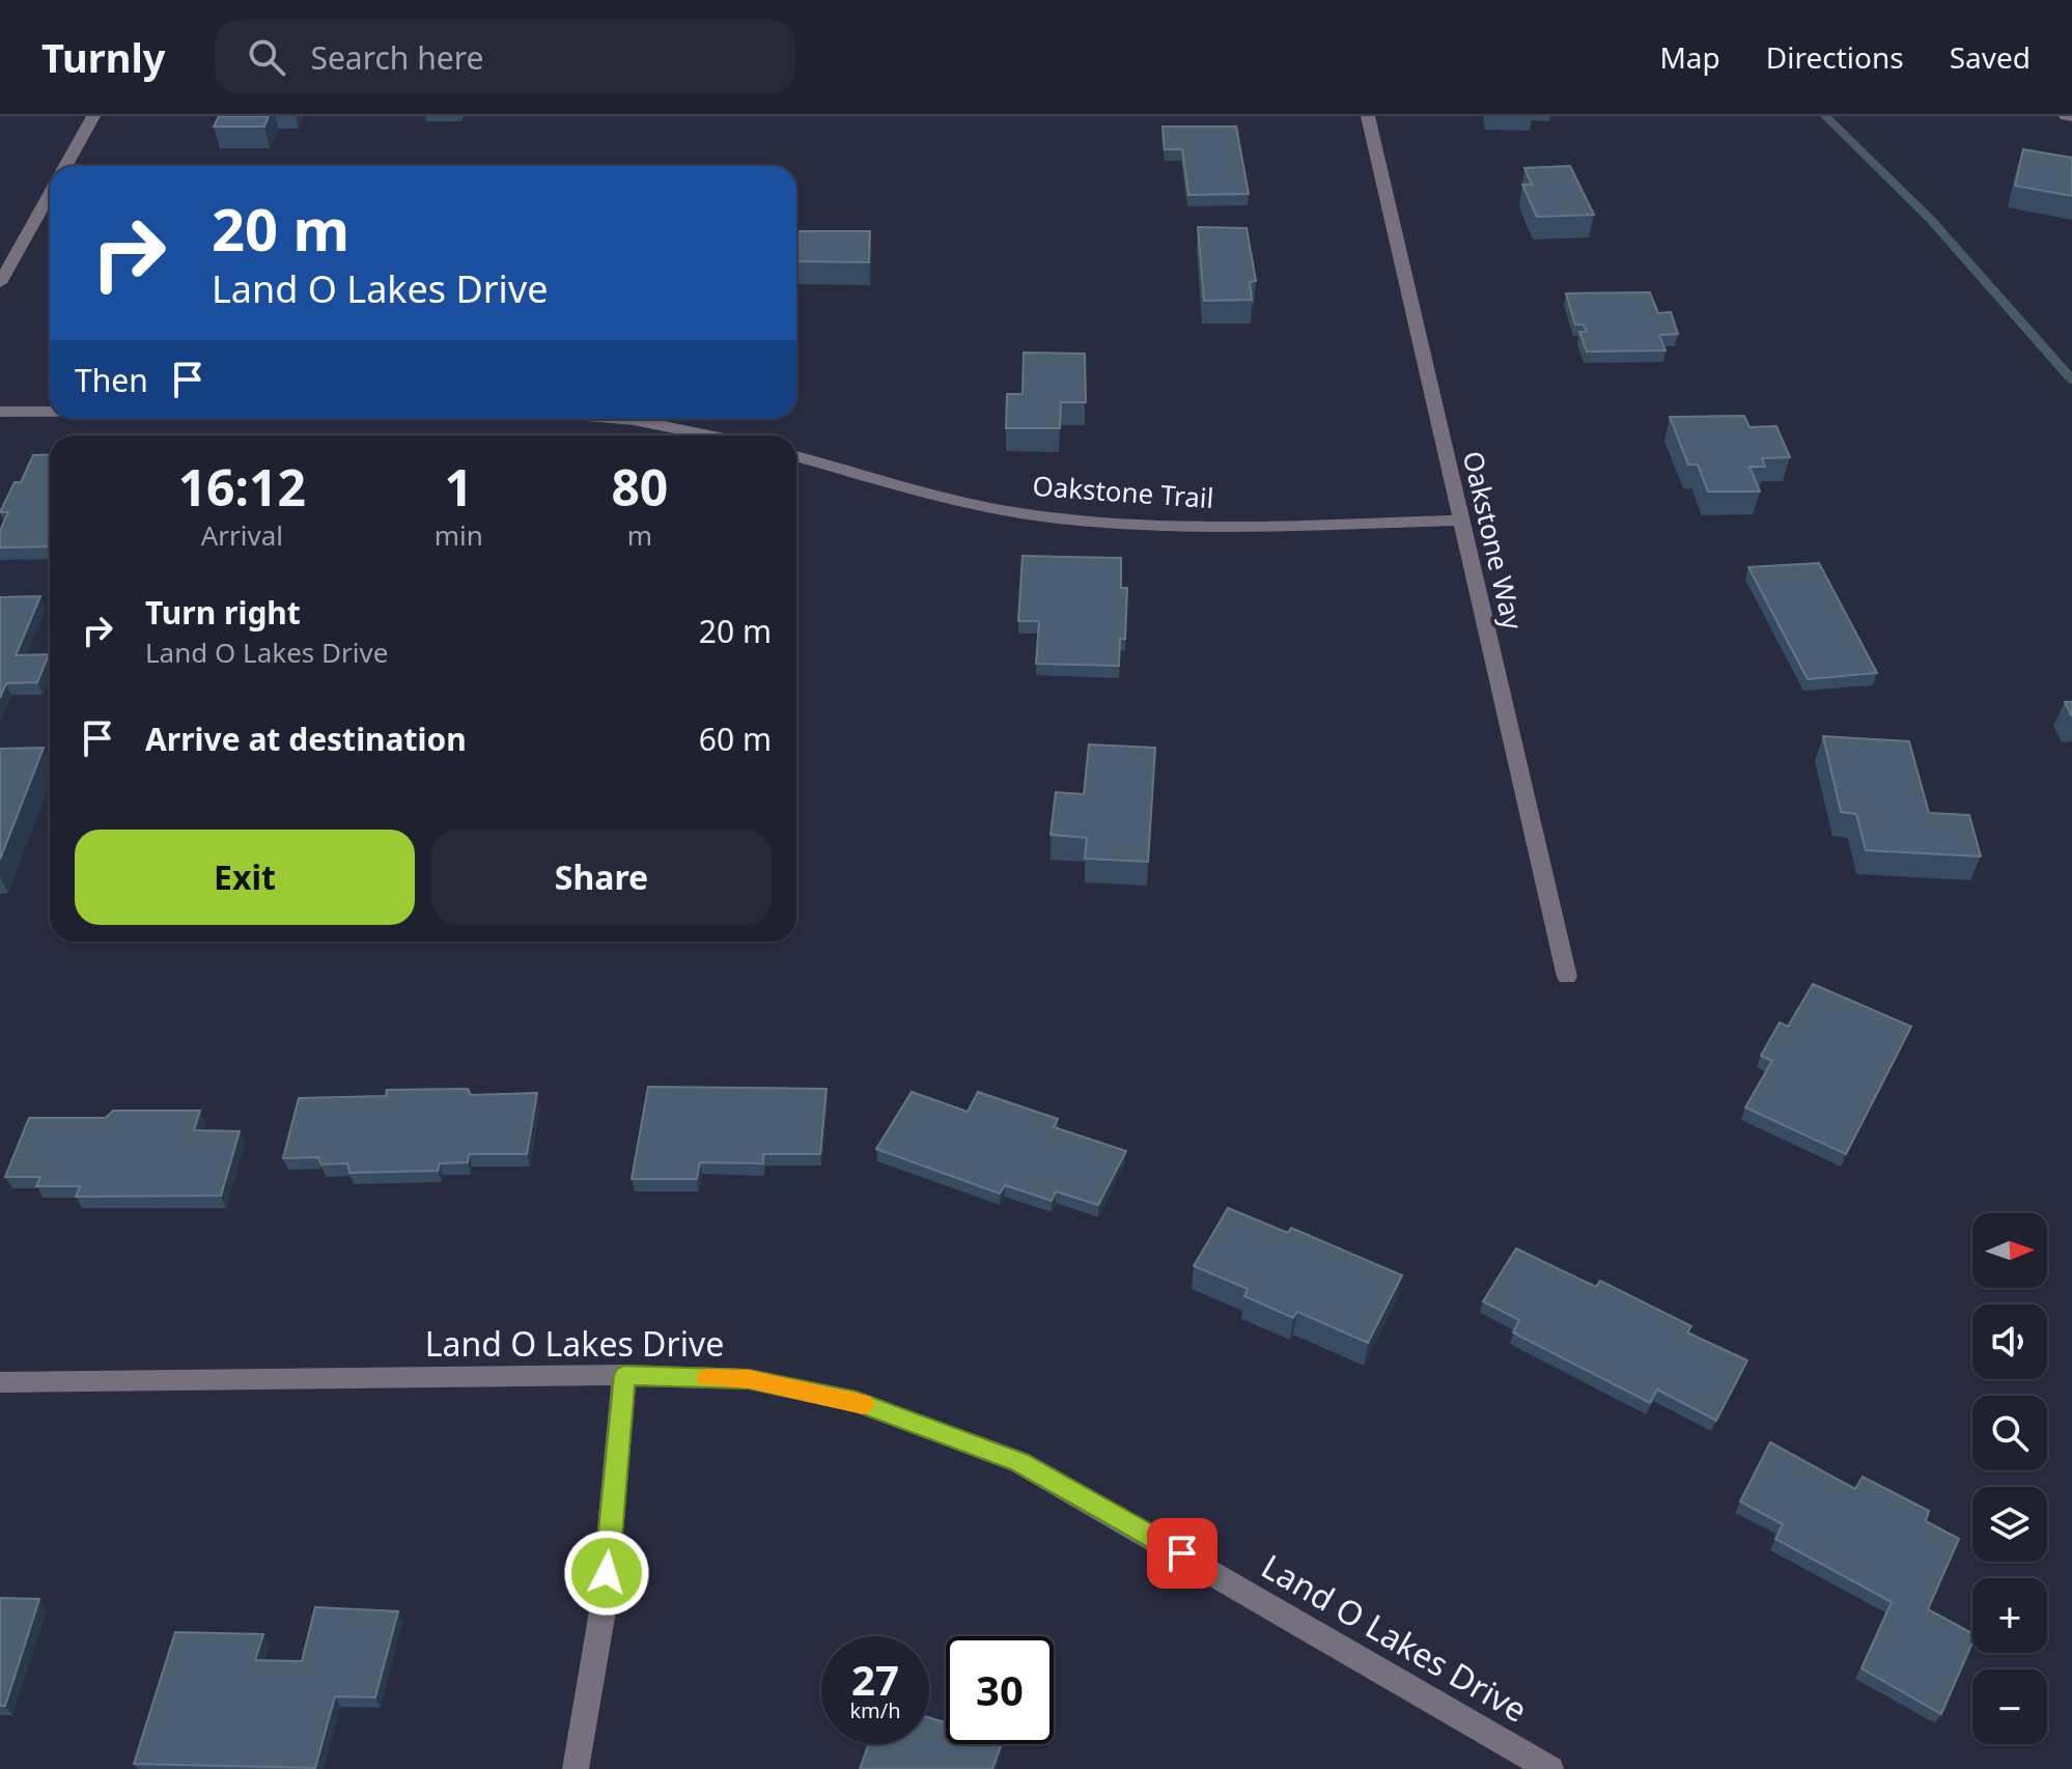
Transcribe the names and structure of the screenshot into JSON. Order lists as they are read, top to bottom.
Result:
{
  "streets": {
    "street": ["Oakstone Trail", "Oakstone Way", "Land O Lakes Drive"]
  },
  "crossings": [
    ["Oakstone Trail", "Oakstone Way"]
  ],
  "north": "right",
  "page": {
    "header": "Turnly",
    "search": "Search here",
    "nav": ["Map", "Directions", "Saved"],
    "turn": ["20 m", "Land O Lakes Drive"],
    "then": "Then",
    "eta": [
      "16:12",
      "Arrival",
      "1",
      "min",
      "80",
      "m"
    ],
    "list": [
      {
        "name": "Turn right",
        "note": "Land O Lakes Drive",
        "value": "20 m"
      },
      {
        "name": "Arrive at destination",
        "value": "60 m"
      }
    ],
    "buttons": ["Exit", "Share"],
    "map_buttons": ["+", "−"],
    "speed": "27 km/h",
    "limit": "30"
  }
}
